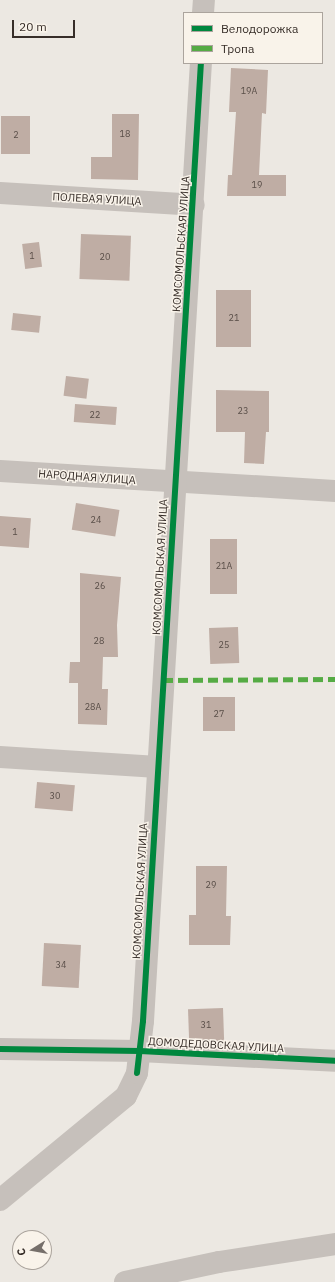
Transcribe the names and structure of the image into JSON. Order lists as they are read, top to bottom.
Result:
{
  "streets": {
    "street": [
      "ПОЛЕВАЯ УЛИЦА",
      "КОМСОМОЛЬСКАЯ УЛИЦА",
      "НАРОДНАЯ УЛИЦА",
      "ДОМОДЕДОВСКАЯ УЛИЦА"
    ]
  },
  "crossings": [
    ["ПОЛЕВАЯ УЛИЦА", "КОМСОМОЛЬСКАЯ УЛИЦА"],
    ["КОМСОМОЛЬСКАЯ УЛИЦА", "НАРОДНАЯ УЛИЦА"],
    ["КОМСОМОЛЬСКАЯ УЛИЦА", "ДОМОДЕДОВСКАЯ УЛИЦА"]
  ],
  "house_numbers": [
    "19А",
    "18",
    "2",
    "19",
    "1",
    "20",
    "21",
    "23",
    "22",
    "24",
    "1",
    "21А",
    "26",
    "28",
    "25",
    "28А",
    "27",
    "30",
    "29",
    "34",
    "31"
  ],
  "legend": ["Велодорожка", "Тропа"],
  "scale_bar": "20 m",
  "north": "left"
}
